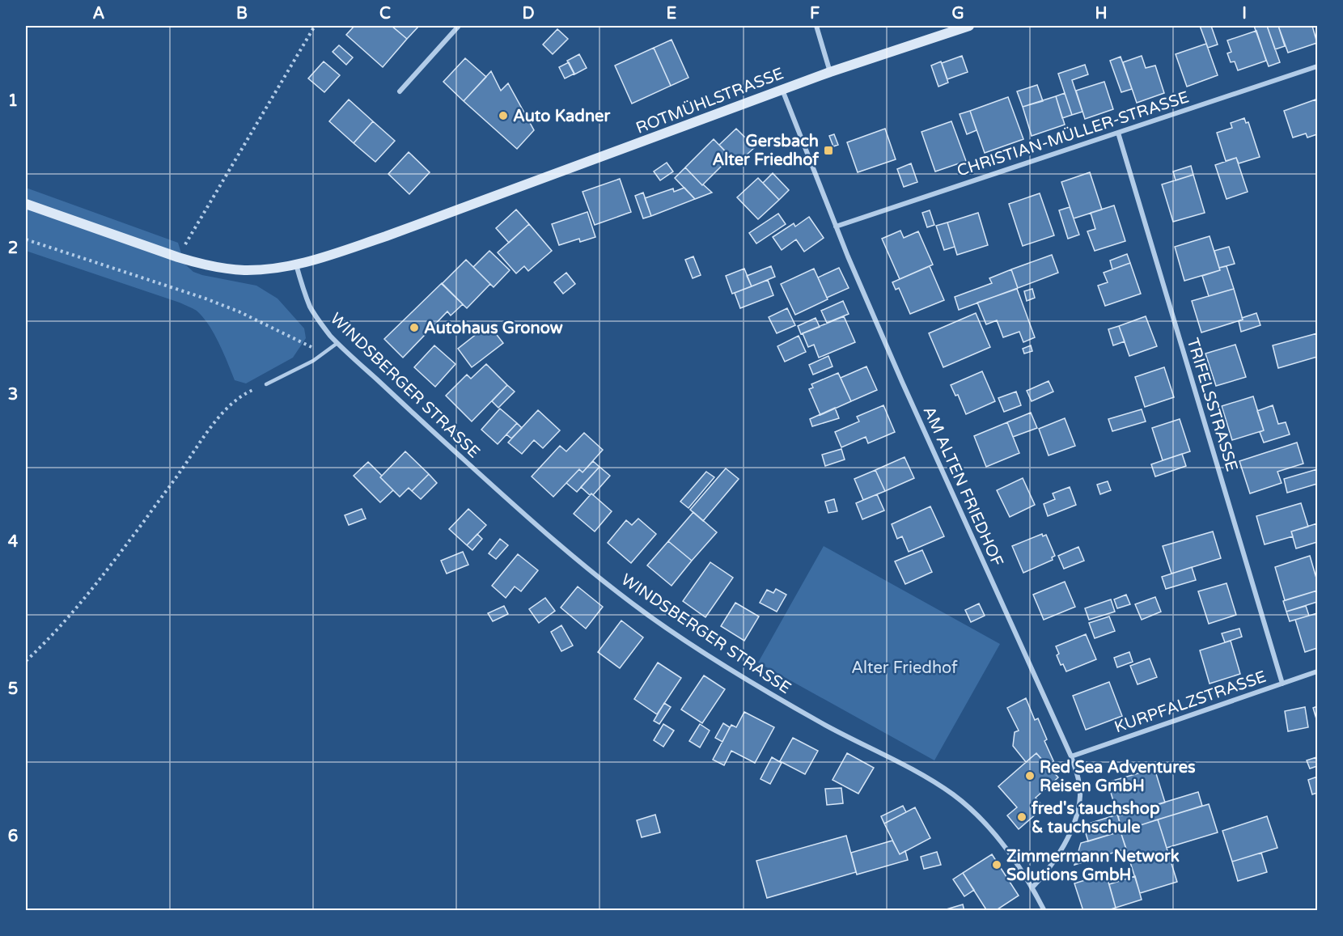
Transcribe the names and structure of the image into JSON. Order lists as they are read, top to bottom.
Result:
{
  "streets": {
    "street": [
      "ROTMÜHLSTRASSE",
      "CHRISTIAN-MÜLLER-STRASSE",
      "WINDSBERGER STRASSE",
      "TRIFELSSTRASSE",
      "AM ALTEN FRIEDHOF",
      "KURPFALZSTRASSE"
    ]
  },
  "crossings": [
    ["ROTMÜHLSTRASSE", "WINDSBERGER STRASSE"],
    ["ROTMÜHLSTRASSE", "AM ALTEN FRIEDHOF"],
    ["CHRISTIAN-MÜLLER-STRASSE", "TRIFELSSTRASSE"],
    ["CHRISTIAN-MÜLLER-STRASSE", "AM ALTEN FRIEDHOF"],
    ["WINDSBERGER STRASSE", "AM ALTEN FRIEDHOF"],
    ["TRIFELSSTRASSE", "KURPFALZSTRASSE"],
    ["AM ALTEN FRIEDHOF", "KURPFALZSTRASSE"]
  ],
  "parks": ["Alter Friedhof"],
  "places": {
    "other": [
      "Auto Kadner",
      "Autohaus Gronow",
      "Red Sea Adventures Reisen GmbH",
      "fred's tauchshop & tauchschule",
      "Zimmermann Network Solutions GmbH"
    ],
    "transit": ["Gersbach Alter Friedhof"]
  },
  "grid": {
    "columns": [
      "A",
      "B",
      "C",
      "D",
      "E",
      "F",
      "G",
      "H",
      "I"
    ],
    "rows": [
      "1",
      "2",
      "3",
      "4",
      "5",
      "6"
    ]
  }
}
